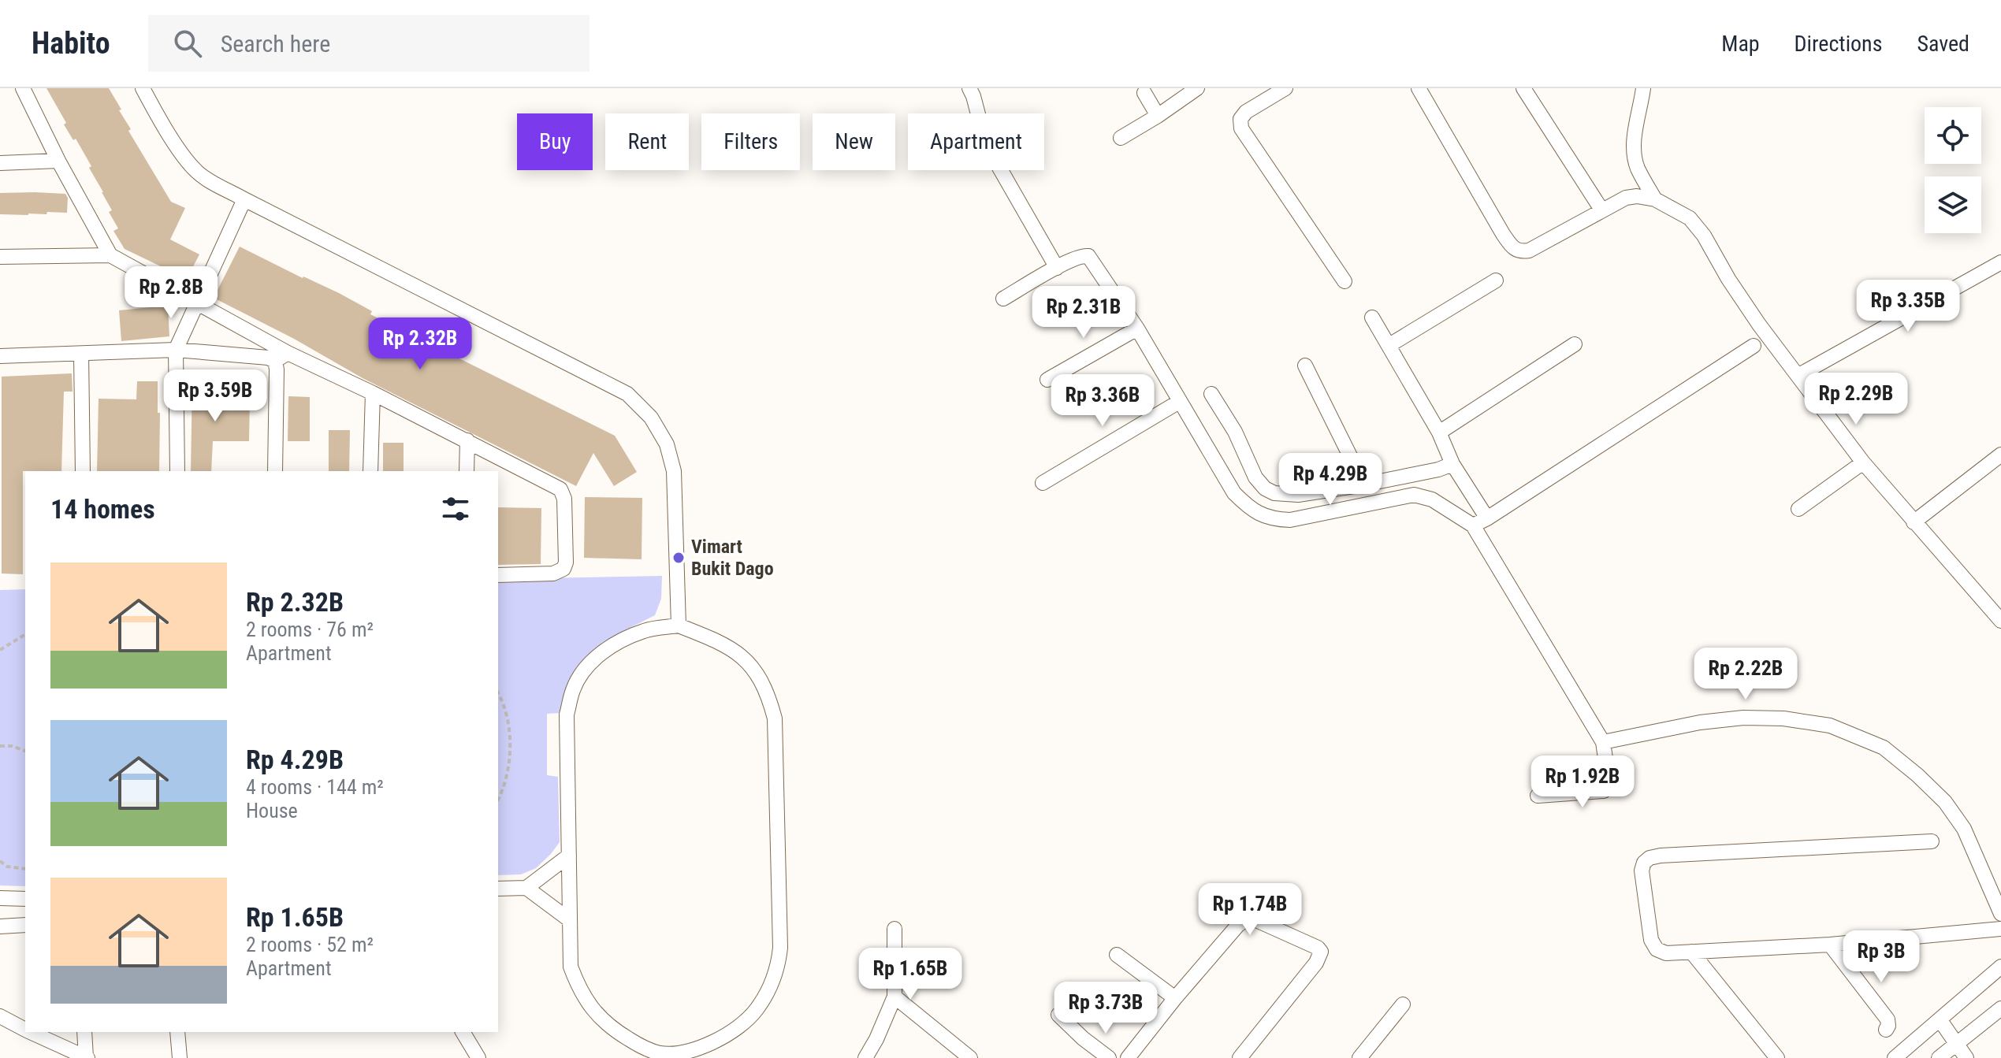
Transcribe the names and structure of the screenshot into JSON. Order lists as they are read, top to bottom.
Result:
{
  "places": ["Vimart Bukit Dago"],
  "page": {
    "header": "Habito",
    "search": "Search here",
    "nav": ["Map", "Directions", "Saved"],
    "chip": [
      "Buy",
      "Rent",
      "Filters",
      "New",
      "Apartment"
    ],
    "price": [
      "Rp 2.8B",
      "Rp 3.35B",
      "Rp 2.31B",
      "Rp 2.32B",
      "Rp 3.59B",
      "Rp 2.29B",
      "Rp 3.36B",
      "Rp 4.29B",
      "Rp 2.22B",
      "Rp 1.92B",
      "Rp 1.74B",
      "Rp 3B",
      "Rp 1.65B",
      "Rp 3.73B"
    ],
    "heading": "14 homes",
    "list": [
      {
        "name": "Rp 2.32B",
        "note": "2 rooms · 76 m² · Apartment"
      },
      {
        "name": "Rp 4.29B",
        "note": "4 rooms · 144 m² · House"
      },
      {
        "name": "Rp 1.65B",
        "note": "2 rooms · 52 m² · Apartment"
      }
    ]
  }
}
